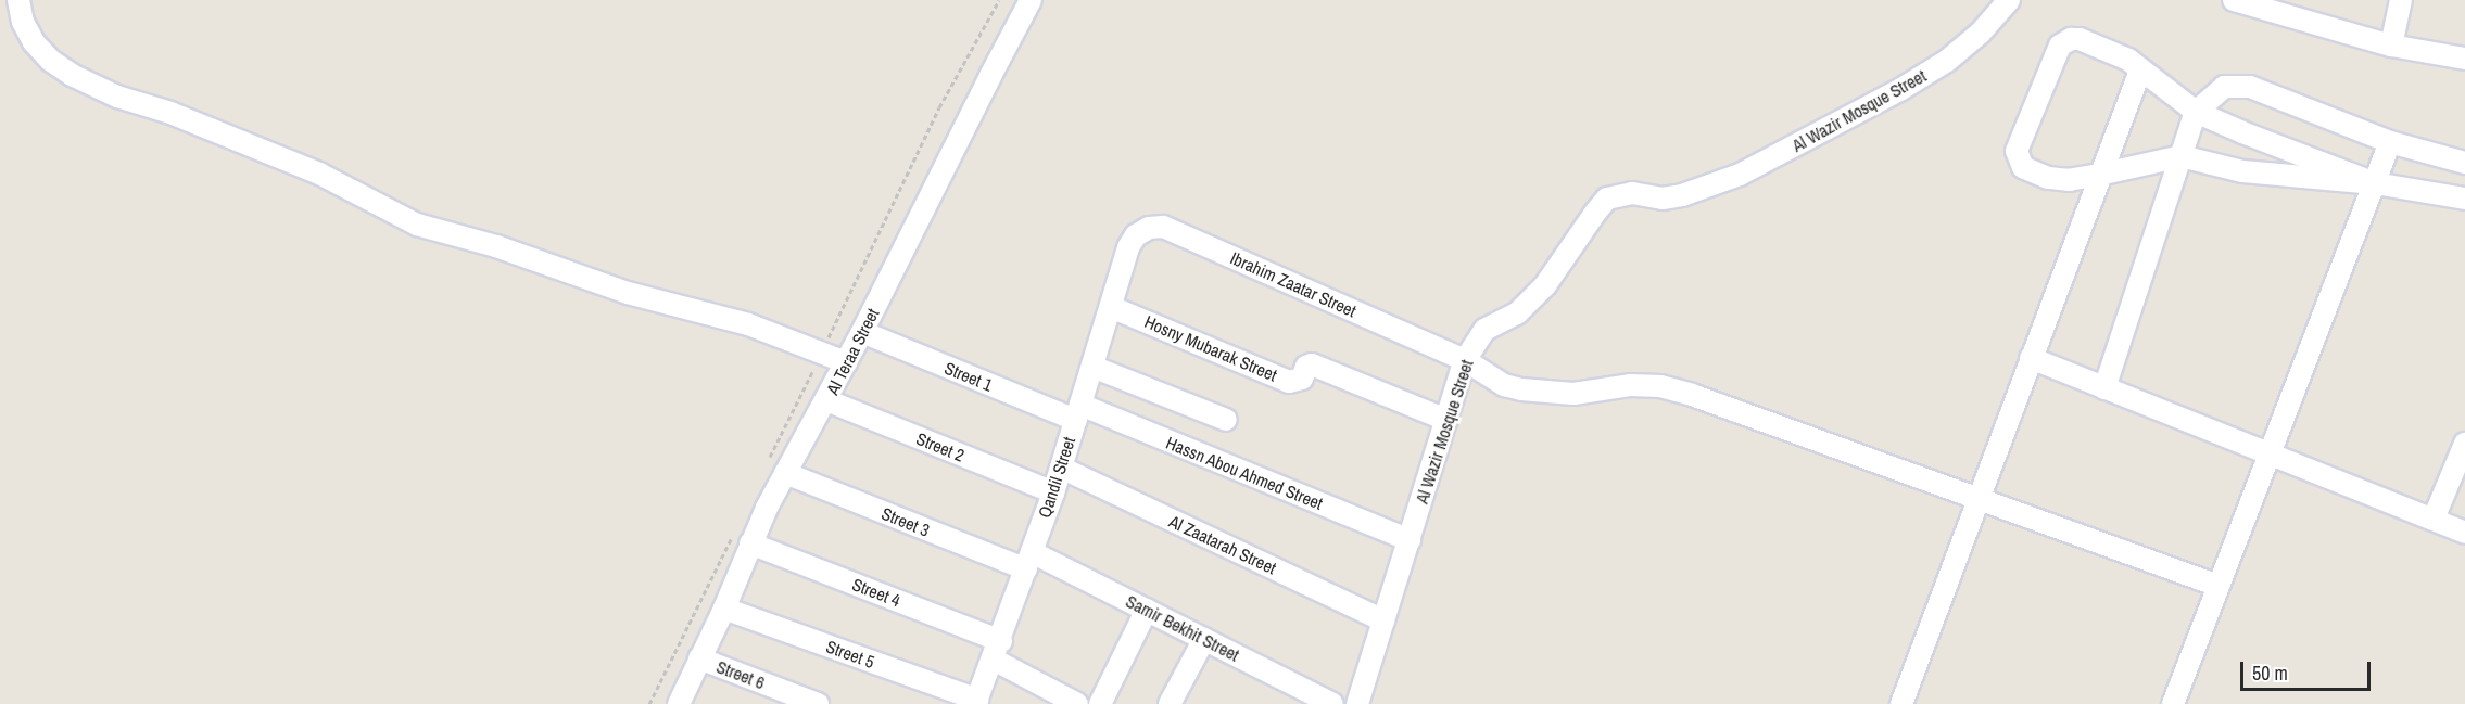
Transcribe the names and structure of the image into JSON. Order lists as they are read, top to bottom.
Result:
{
  "streets": {
    "street": [
      "Al Wazir Mosque Street",
      "Ibrahim Zaatar Street",
      "Hosny Mubarak Street",
      "Al Teraa Street",
      "Street 1",
      "Street 2",
      "Hassn Abou Ahmed Street",
      "Qandil Street",
      "Street 3",
      "Al Zaatarah Street",
      "Street 4",
      "Samir Bekhit Street",
      "Street 5",
      "Street 6"
    ]
  },
  "crossings": [
    ["Al Wazir Mosque Street", "Ibrahim Zaatar Street"],
    ["Al Wazir Mosque Street", "Hosny Mubarak Street"],
    ["Al Wazir Mosque Street", "Hassn Abou Ahmed Street"],
    ["Al Wazir Mosque Street", "Al Zaatarah Street"],
    ["Ibrahim Zaatar Street", "Qandil Street"],
    ["Hosny Mubarak Street", "Qandil Street"],
    ["Al Teraa Street", "Street 1"],
    ["Al Teraa Street", "Street 2"],
    ["Al Teraa Street", "Street 3"],
    ["Al Teraa Street", "Street 4"],
    ["Al Teraa Street", "Street 5"],
    ["Al Teraa Street", "Street 6"],
    ["Street 1", "Hassn Abou Ahmed Street"],
    ["Street 1", "Qandil Street"],
    ["Street 2", "Qandil Street"],
    ["Hassn Abou Ahmed Street", "Qandil Street"],
    ["Qandil Street", "Street 3"],
    ["Qandil Street", "Al Zaatarah Street"],
    ["Qandil Street", "Street 4"],
    ["Qandil Street", "Samir Bekhit Street"],
    ["Qandil Street", "Street 5"],
    ["Street 3", "Samir Bekhit Street"]
  ],
  "scale_bar": "50 m"
}
